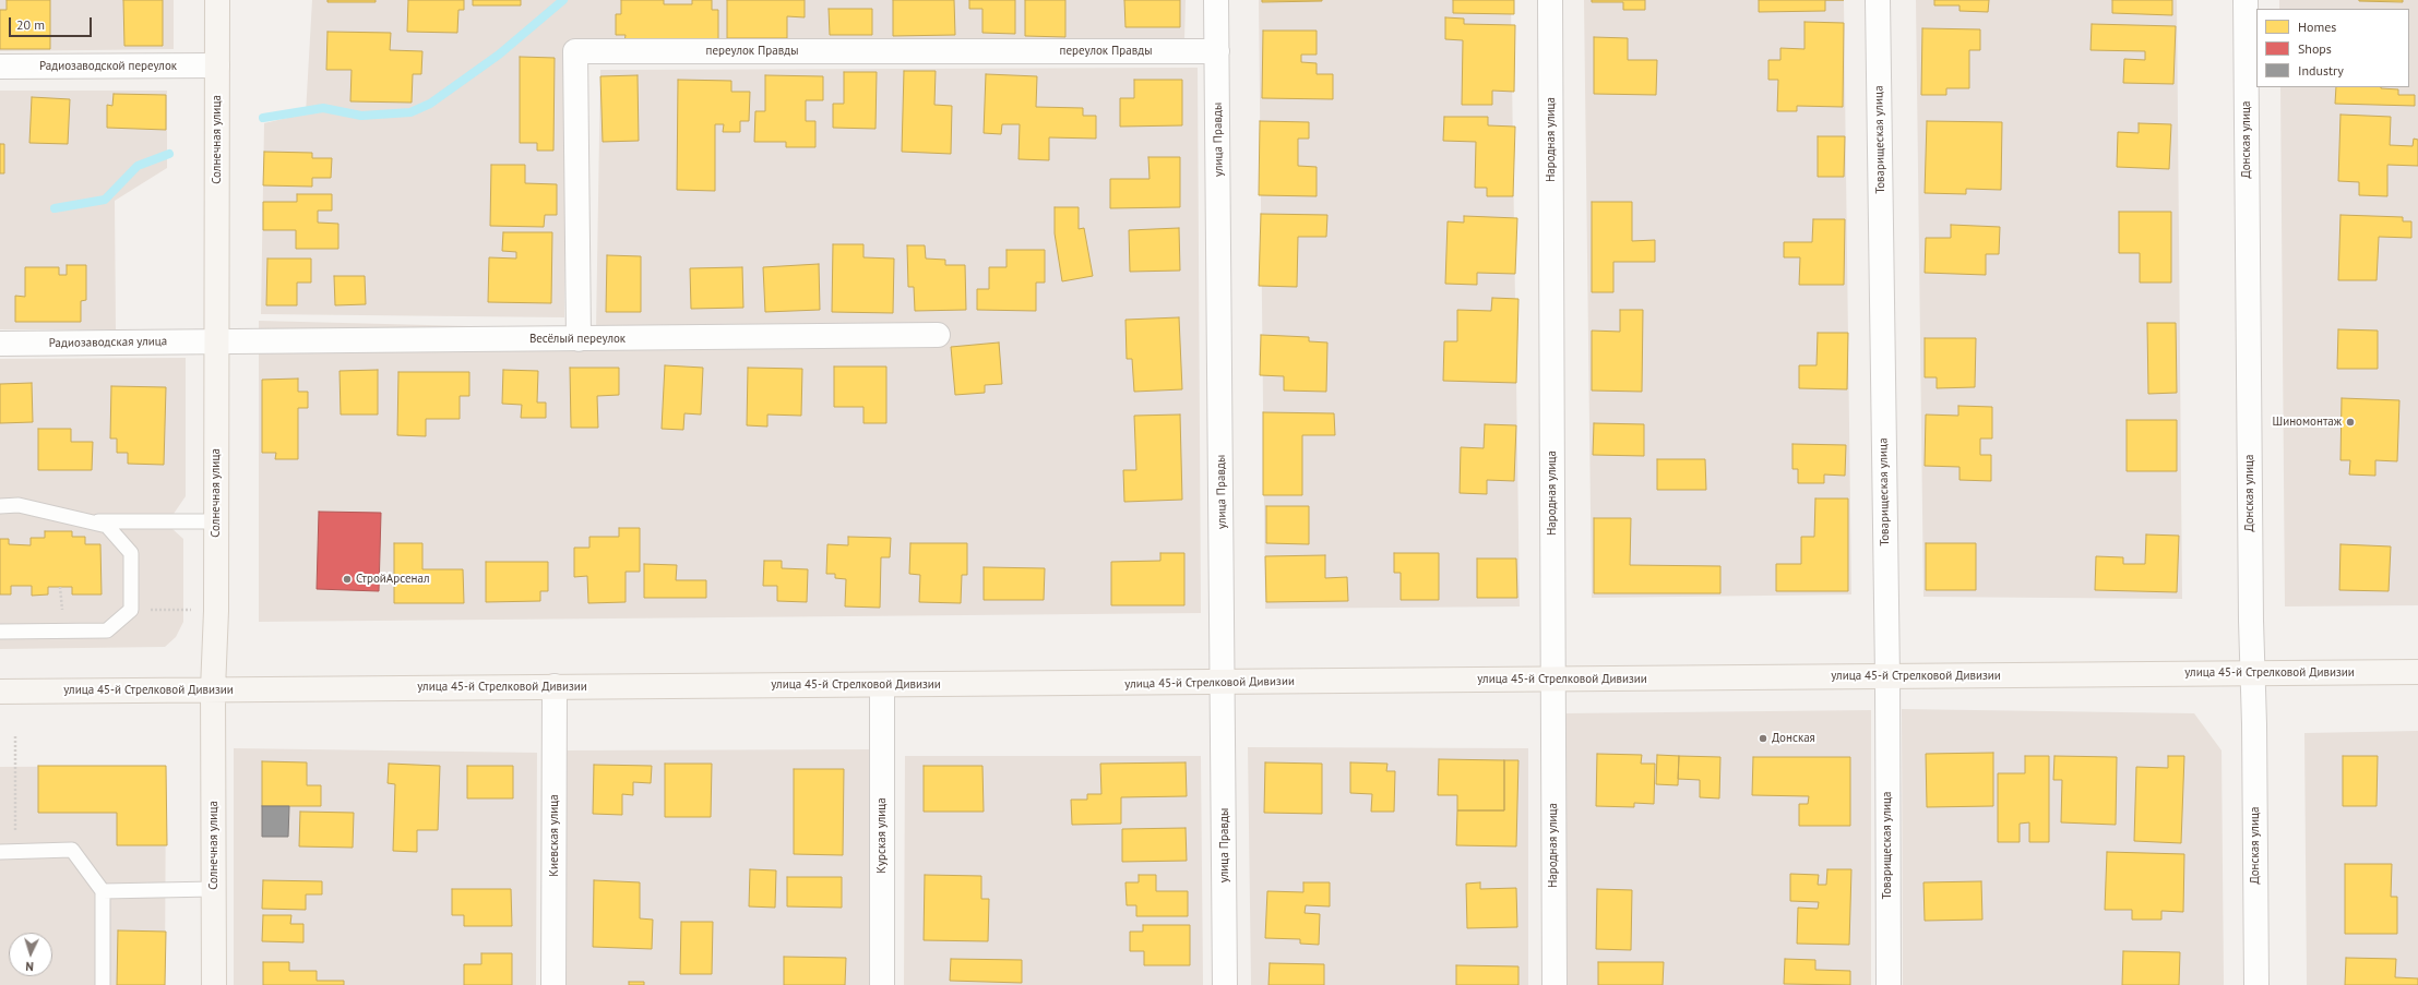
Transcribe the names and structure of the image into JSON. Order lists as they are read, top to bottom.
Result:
{
  "streets": {
    "main road": ["Солнечная улица", "улица 45-й Стрелковой Дивизии"],
    "street": [
      "переулок Правды",
      "Радиозаводской переулок",
      "улица Правды",
      "Народная улица",
      "Товарищеская улица",
      "Донская улица",
      "Весёлый переулок",
      "Радиозаводская улица",
      "Киевская улица",
      "Курская улица"
    ]
  },
  "crossings": [
    ["переулок Правды", "улица Правды"],
    ["переулок Правды", "Весёлый переулок"],
    ["Радиозаводской переулок", "Солнечная улица"],
    ["Солнечная улица", "Весёлый переулок"],
    ["Солнечная улица", "Радиозаводская улица"],
    ["Солнечная улица", "улица 45-й Стрелковой Дивизии"],
    ["улица Правды", "улица 45-й Стрелковой Дивизии"],
    ["Народная улица", "улица 45-й Стрелковой Дивизии"],
    ["Товарищеская улица", "улица 45-й Стрелковой Дивизии"],
    ["Донская улица", "улица 45-й Стрелковой Дивизии"],
    ["Весёлый переулок", "Радиозаводская улица"],
    ["улица 45-й Стрелковой Дивизии", "Киевская улица"],
    ["улица 45-й Стрелковой Дивизии", "Курская улица"]
  ],
  "places": ["Шиномонтаж", "СтройАрсенал", "Донская"],
  "legend": ["Homes", "Shops", "Industry"],
  "scale_bar": "20 m",
  "north": "bottom"
}
